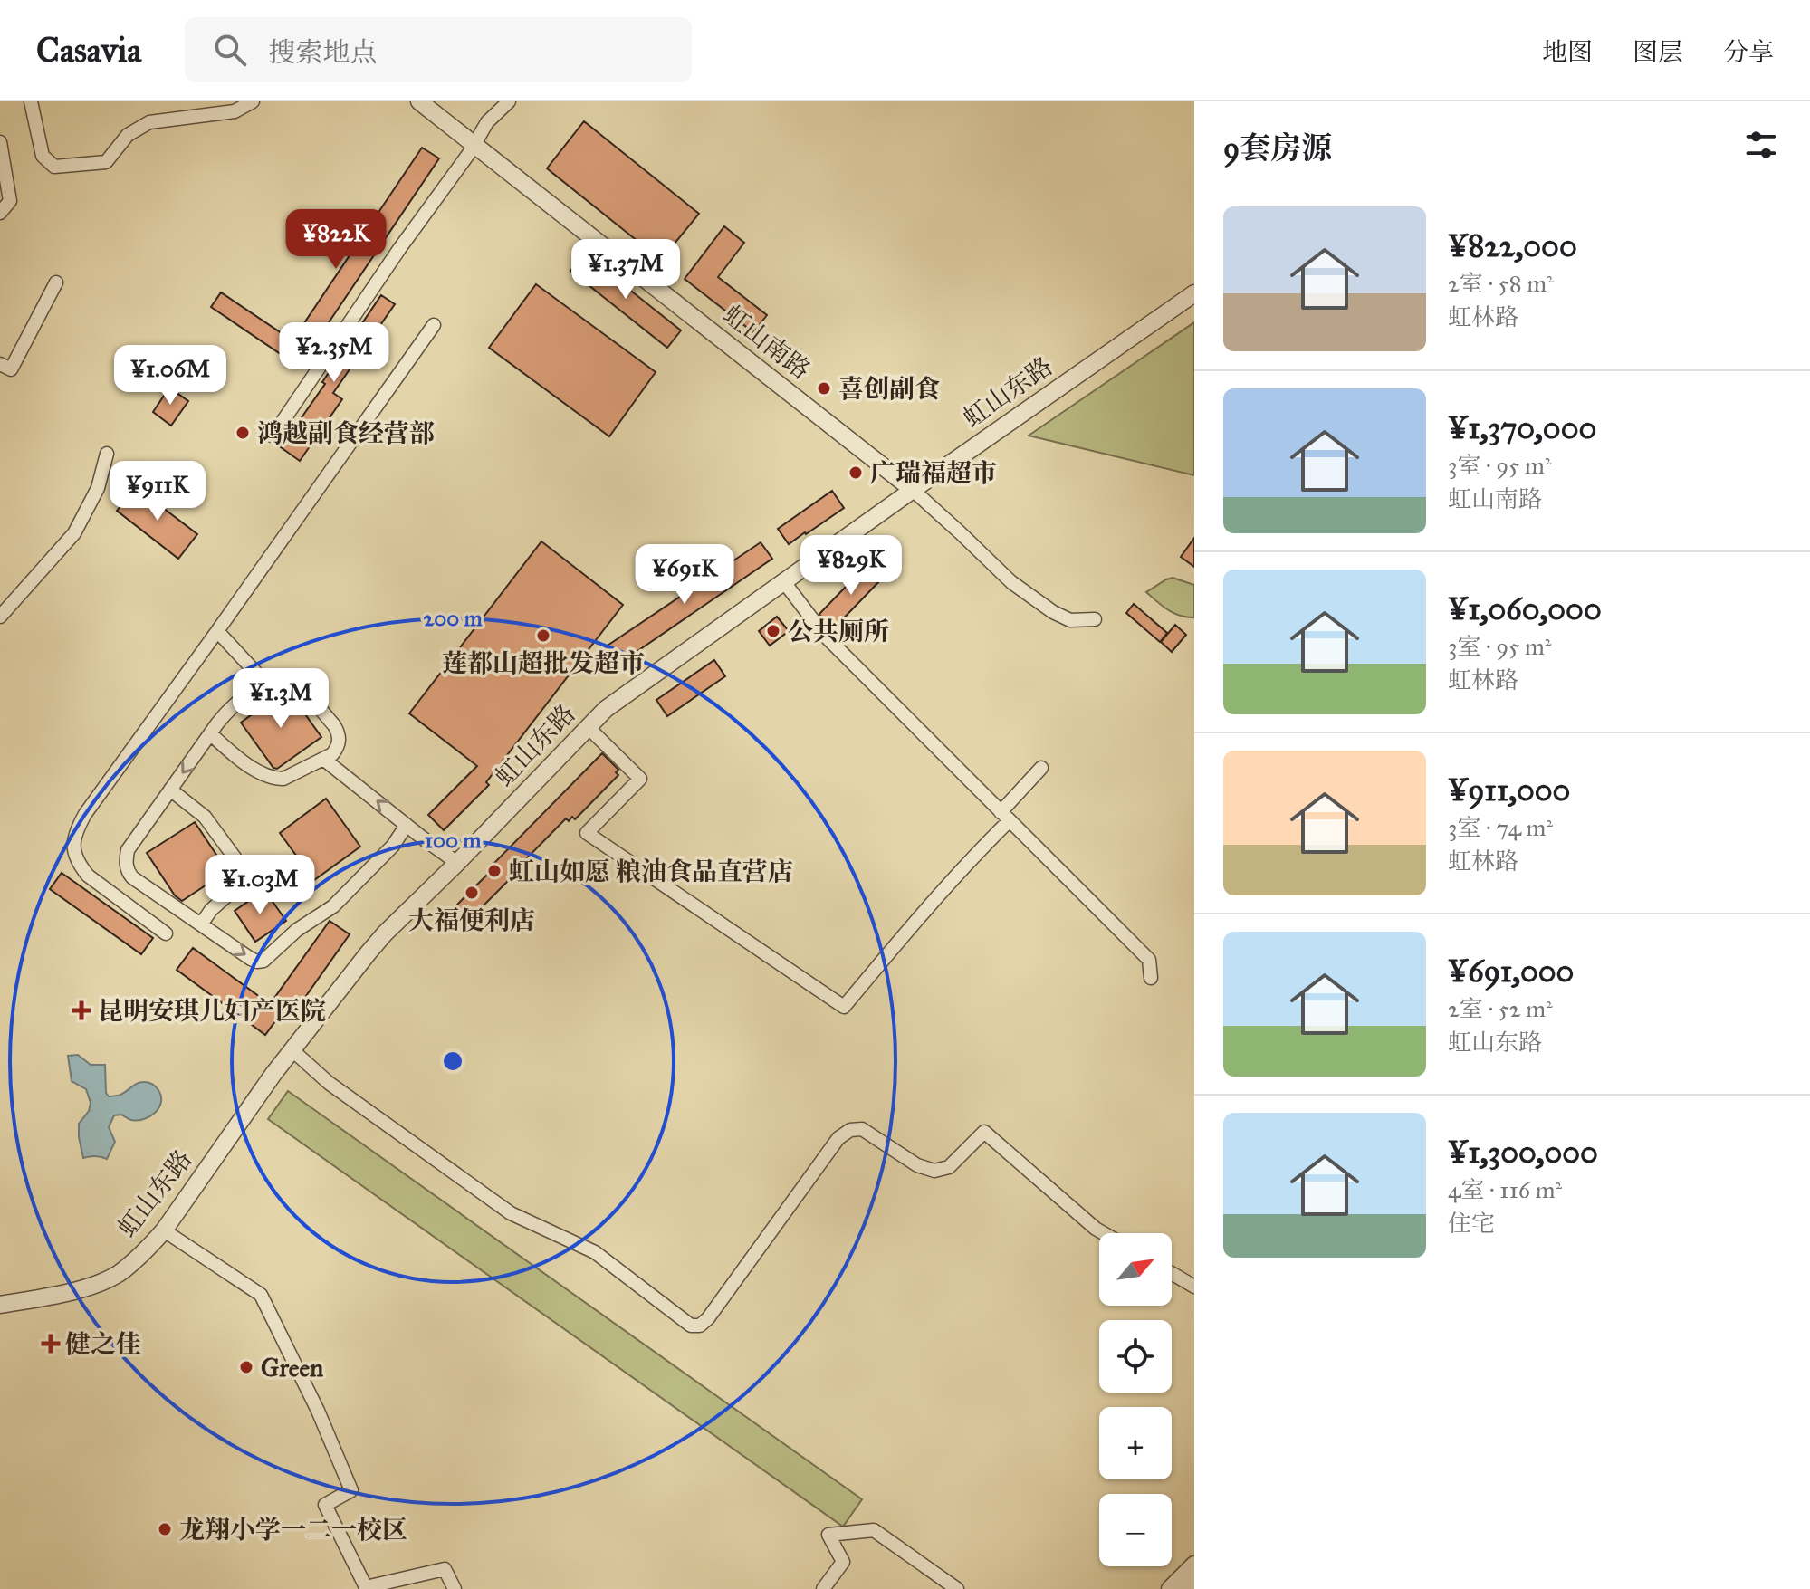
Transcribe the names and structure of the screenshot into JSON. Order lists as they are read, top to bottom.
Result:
{
  "streets": {
    "street": ["虹山南路", "虹山东路"]
  },
  "crossings": [
    ["虹山南路", "虹山东路"]
  ],
  "places": {
    "other": [
      "喜创副食",
      "鸿越副食经营部",
      "广瑞福超市",
      "公共厕所",
      "莲都山超批发超市",
      "虹山如愿 粮油食品直营店",
      "大福便利店",
      "Green",
      "龙翔小学一二一校区"
    ],
    "health": ["昆明安琪儿妇产医院", "健之佳"]
  },
  "north": "top right",
  "page": {
    "header": "Casavia",
    "search": "搜索地点",
    "nav": ["地图", "图层", "分享"],
    "heading": "9套房源",
    "list": [
      {
        "name": "¥822,000",
        "note": "2室 · 58 m² · 虹林路"
      },
      {
        "name": "¥1,370,000",
        "note": "3室 · 95 m² · 虹山南路"
      },
      {
        "name": "¥1,060,000",
        "note": "3室 · 95 m² · 虹林路"
      },
      {
        "name": "¥911,000",
        "note": "3室 · 74 m² · 虹林路"
      },
      {
        "name": "¥691,000",
        "note": "2室 · 52 m² · 虹山东路"
      },
      {
        "name": "¥1,300,000",
        "note": "4室 · 116 m² · 住宅"
      }
    ],
    "price": [
      "¥822K",
      "¥1.37M",
      "¥2.35M",
      "¥1.06M",
      "¥911K",
      "¥829K",
      "¥691K",
      "¥1.3M",
      "¥1.03M"
    ],
    "map_buttons": ["+", "−"]
  },
  "rings": ["200 m", "100 m"]
}
